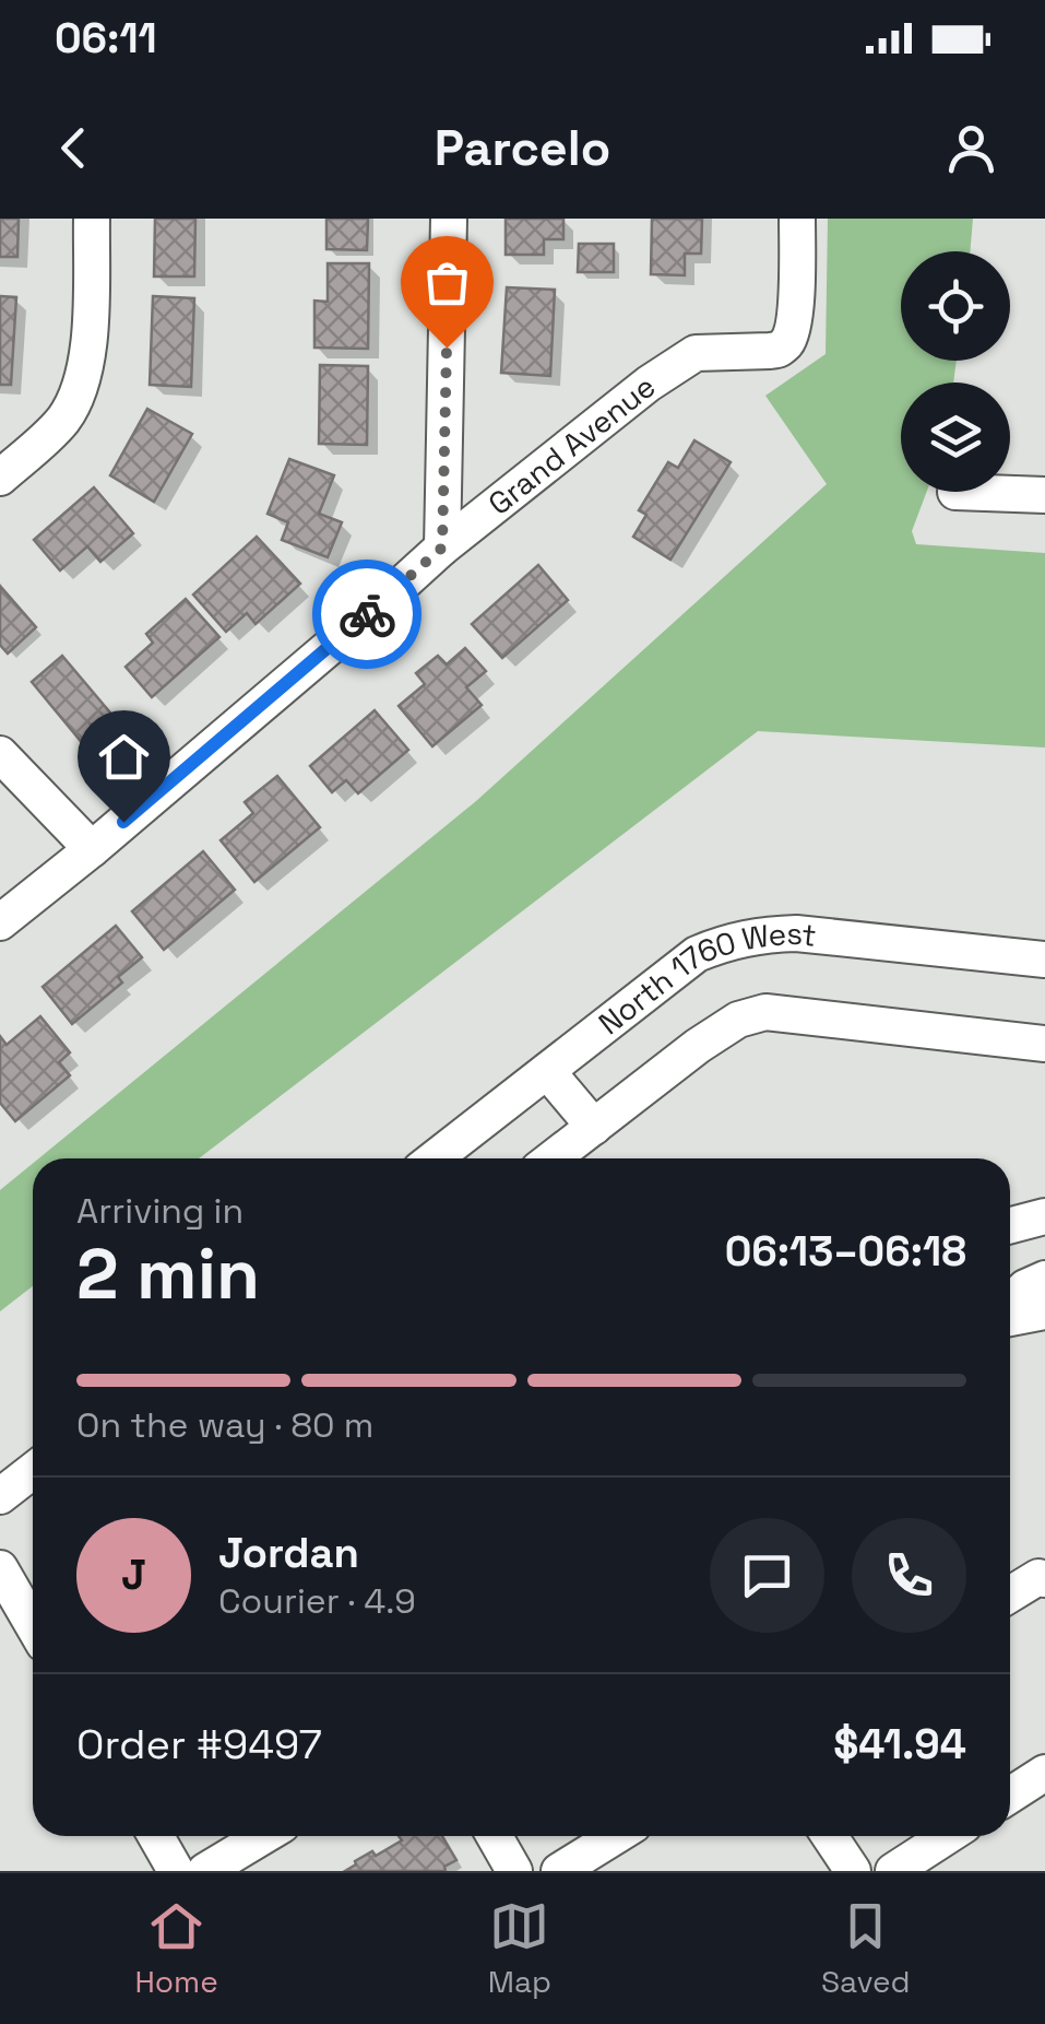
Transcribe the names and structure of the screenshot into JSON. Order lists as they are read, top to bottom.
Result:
{
  "streets": {
    "street": ["Grand Avenue", "North 1760 West"]
  },
  "page": {
    "status": "06:11",
    "header": "Parcelo",
    "heading": ["2 min", "Arriving in", "06:13–06:18"],
    "panel": [
      "Jordan",
      "Courier · 4.9",
      "Order #9497",
      "$41.94"
    ],
    "bar": "On the way · 80 m",
    "round": "J",
    "tabs": ["Home", "Map", "Saved"]
  }
}
